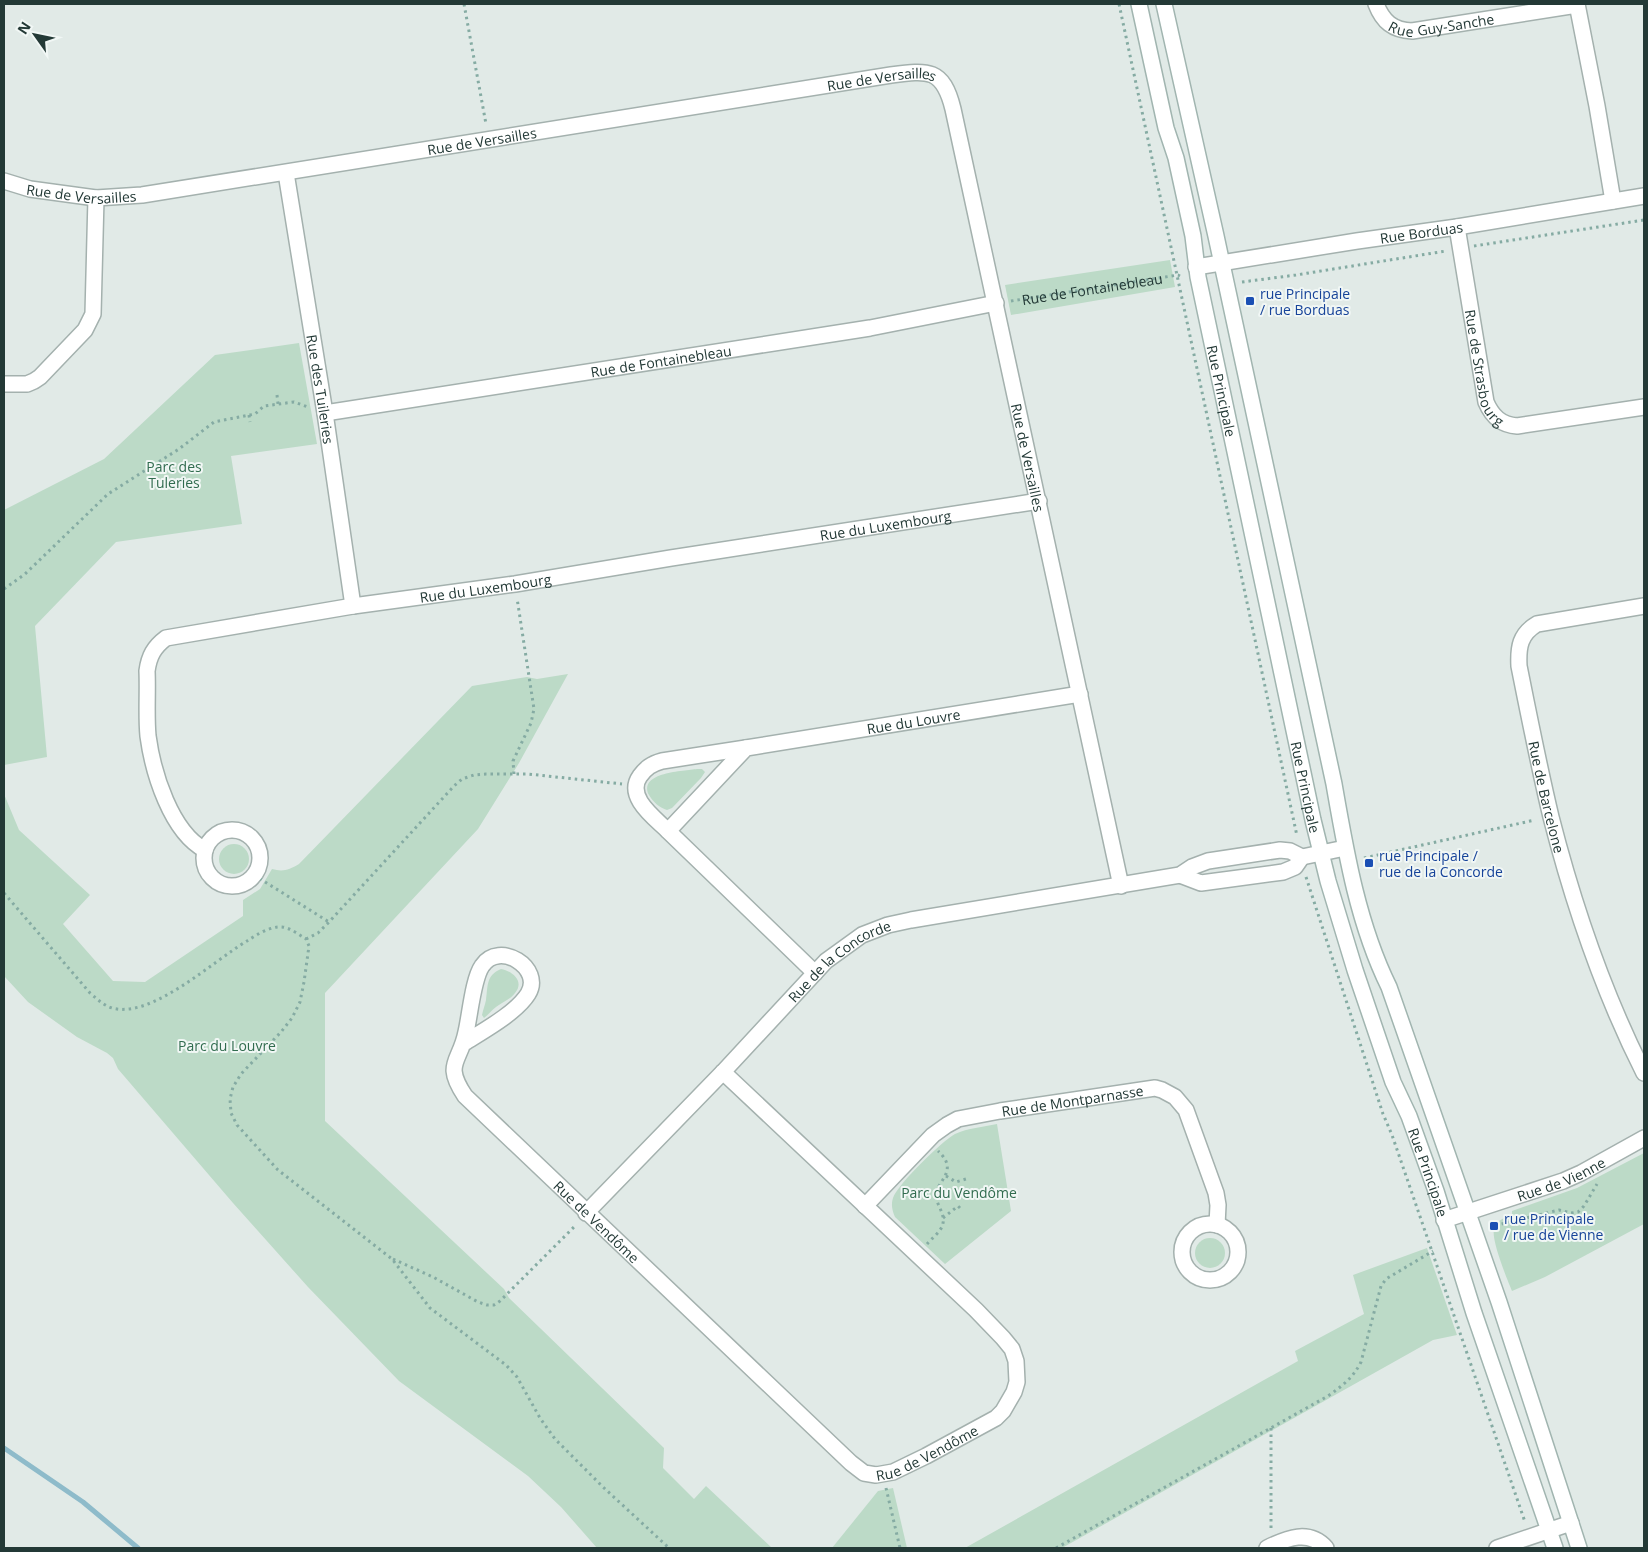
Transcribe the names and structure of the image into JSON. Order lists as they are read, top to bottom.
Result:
{
  "streets": {
    "street": [
      "Rue Guy-Sanche",
      "Rue de Versailles",
      "Rue Borduas",
      "Rue de Fontainebleau",
      "Rue de Strasbourg",
      "Rue des Tuileries",
      "Rue Principale",
      "Rue du Luxembourg",
      "Rue du Louvre",
      "Rue de Barcelone",
      "Rue de la Concorde",
      "Rue de Montparnasse",
      "Rue de Vienne",
      "Rue de Vendôme"
    ]
  },
  "crossings": [
    ["Rue Guy-Sanche", "Rue Borduas"],
    ["Rue de Versailles", "Rue de Fontainebleau"],
    ["Rue de Versailles", "Rue des Tuileries"],
    ["Rue de Versailles", "Rue du Luxembourg"],
    ["Rue de Versailles", "Rue du Louvre"],
    ["Rue de Versailles", "Rue de la Concorde"],
    ["Rue Borduas", "Rue de Strasbourg"],
    ["Rue Borduas", "Rue Principale"],
    ["Rue de Fontainebleau", "Rue des Tuileries"],
    ["Rue de Fontainebleau", "Rue Principale"],
    ["Rue des Tuileries", "Rue du Luxembourg"],
    ["Rue Principale", "Rue de la Concorde"],
    ["Rue Principale", "Rue de Vienne"],
    ["Rue du Louvre", "Rue de la Concorde"],
    ["Rue de la Concorde", "Rue de Vendôme"],
    ["Rue de Montparnasse", "Rue de Vendôme"]
  ],
  "parks": ["Parc des Tuleries", "Parc du Louvre", "Parc du Vendôme"],
  "places": {
    "transit": ["rue Principale / rue Borduas", "rue Principale / rue de la Concorde", "rue Principale / rue de Vienne"]
  },
  "north": "top left"
}
